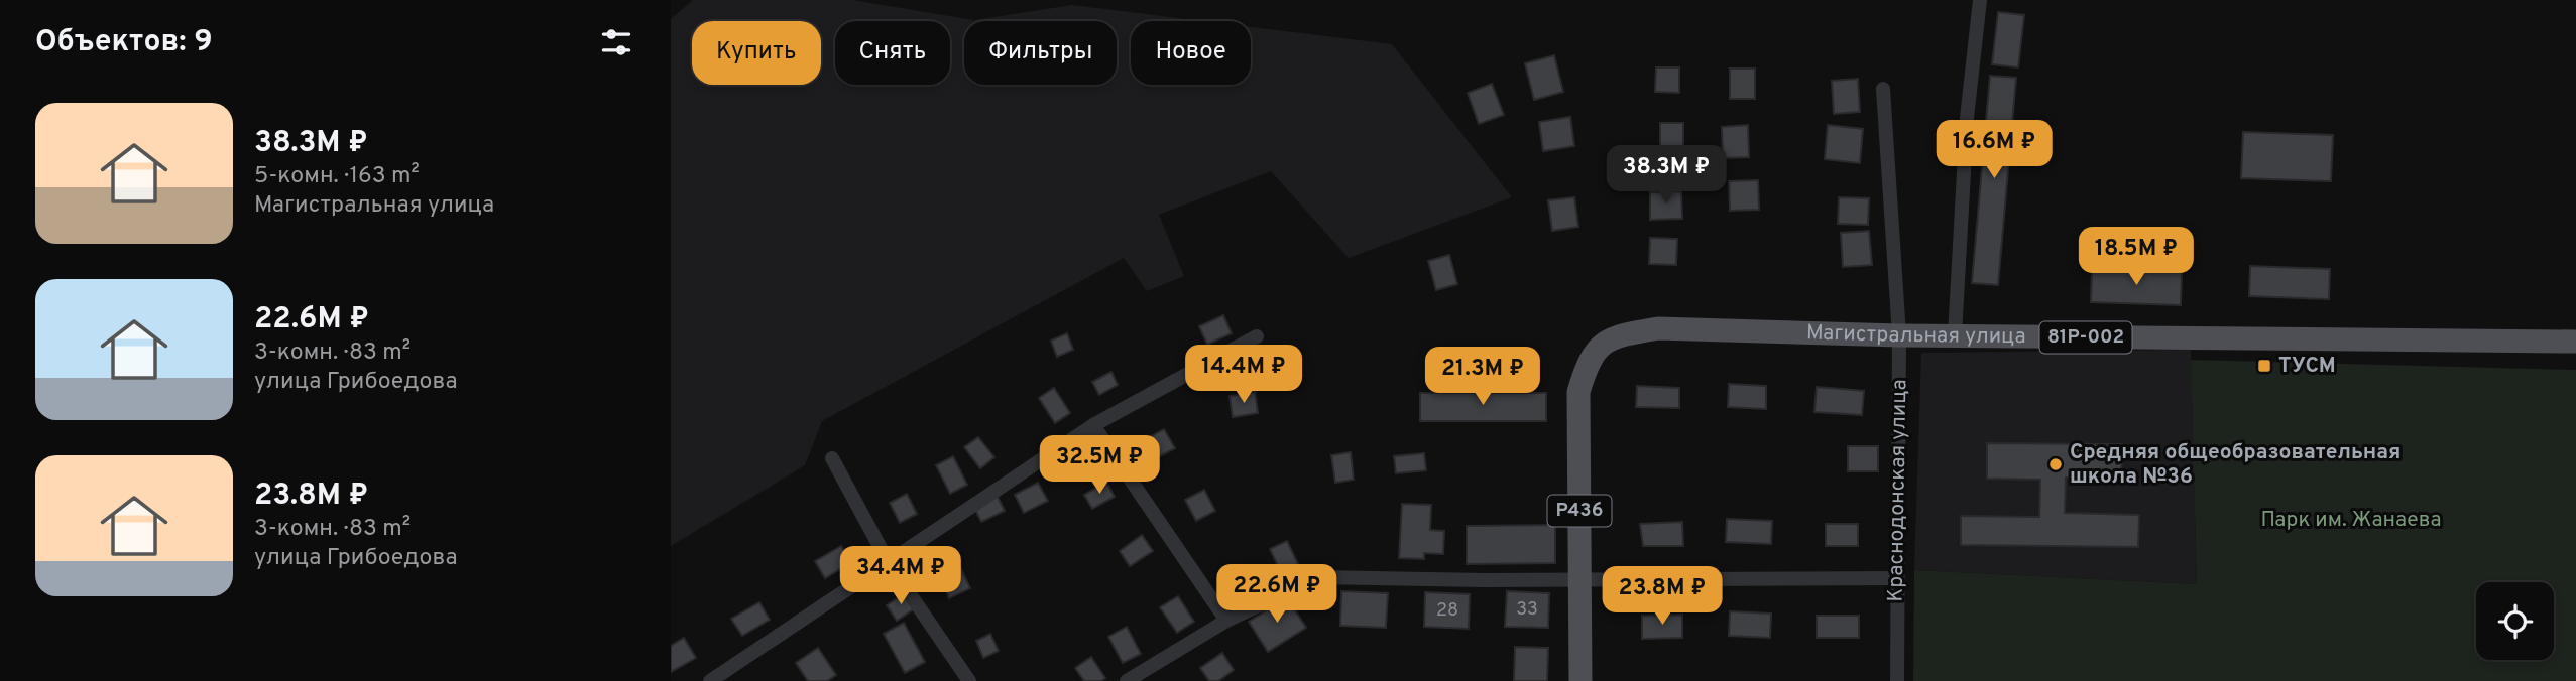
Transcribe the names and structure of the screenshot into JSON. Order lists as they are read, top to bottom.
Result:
{
  "streets": {
    "main road": ["Магистральная улица", "81Р-002", "P436"],
    "street": ["Краснодонская улица"]
  },
  "crossings": [
    ["Магистральная улица", "Краснодонская улица"],
    ["Магистральная улица", "P436"]
  ],
  "parks": ["Парк им. Жанаева"],
  "places": {
    "transit": ["ТУСМ"],
    "other": ["Средняя общеобразовательная школа №36"]
  },
  "house_numbers": ["33", "28"],
  "page": {
    "heading": "Объектов: 9",
    "chip": [
      "Купить",
      "Снять",
      "Фильтры",
      "Новое"
    ],
    "list": [
      {
        "name": "38.3M ₽",
        "note": "5-комн. · 163 m² · Магистральная улица"
      },
      {
        "name": "22.6M ₽",
        "note": "3-комн. · 83 m² · улица Грибоедова"
      },
      {
        "name": "23.8M ₽",
        "note": "3-комн. · 83 m² · улица Грибоедова"
      }
    ],
    "price": [
      "16.6M ₽",
      "38.3M ₽",
      "18.5M ₽",
      "14.4M ₽",
      "21.3M ₽",
      "32.5M ₽",
      "34.4M ₽",
      "22.6M ₽",
      "23.8M ₽"
    ]
  }
}
